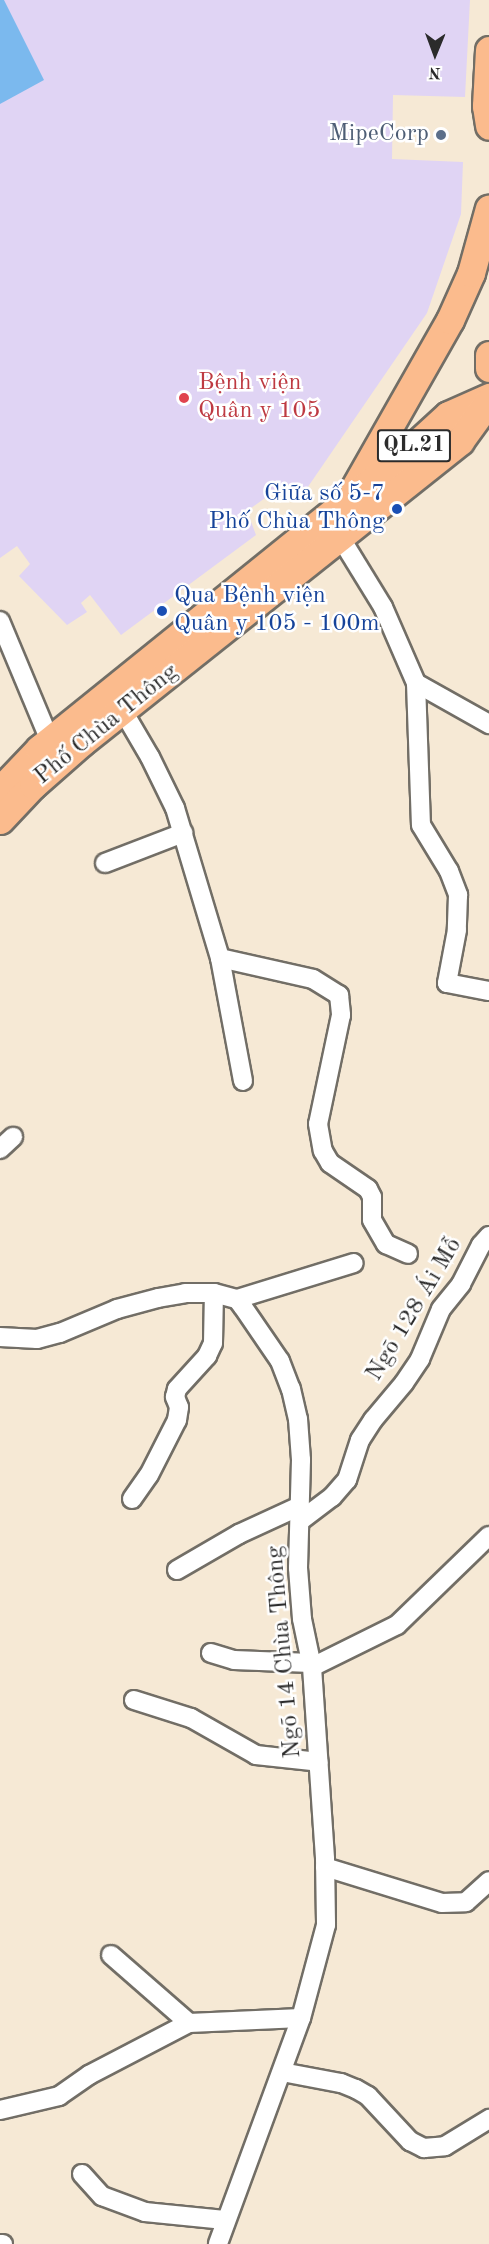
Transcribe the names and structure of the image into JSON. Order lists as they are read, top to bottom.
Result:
{
  "streets": {
    "highway": ["QL.21", "Phố Chùa Thông"],
    "street": ["Ngõ 128 Ái Mỗ", "Ngõ 14 Chùa Thông"]
  },
  "crossings": [
    ["Ngõ 128 Ái Mỗ", "Ngõ 14 Chùa Thông"]
  ],
  "places": [
    "MipeCorp",
    "Bệnh viện Quân y 105",
    "Giữa số 5-7 Phố Chùa Thông",
    "Qua Bệnh viện Quân y 105 - 100m"
  ],
  "north": "bottom"
}
